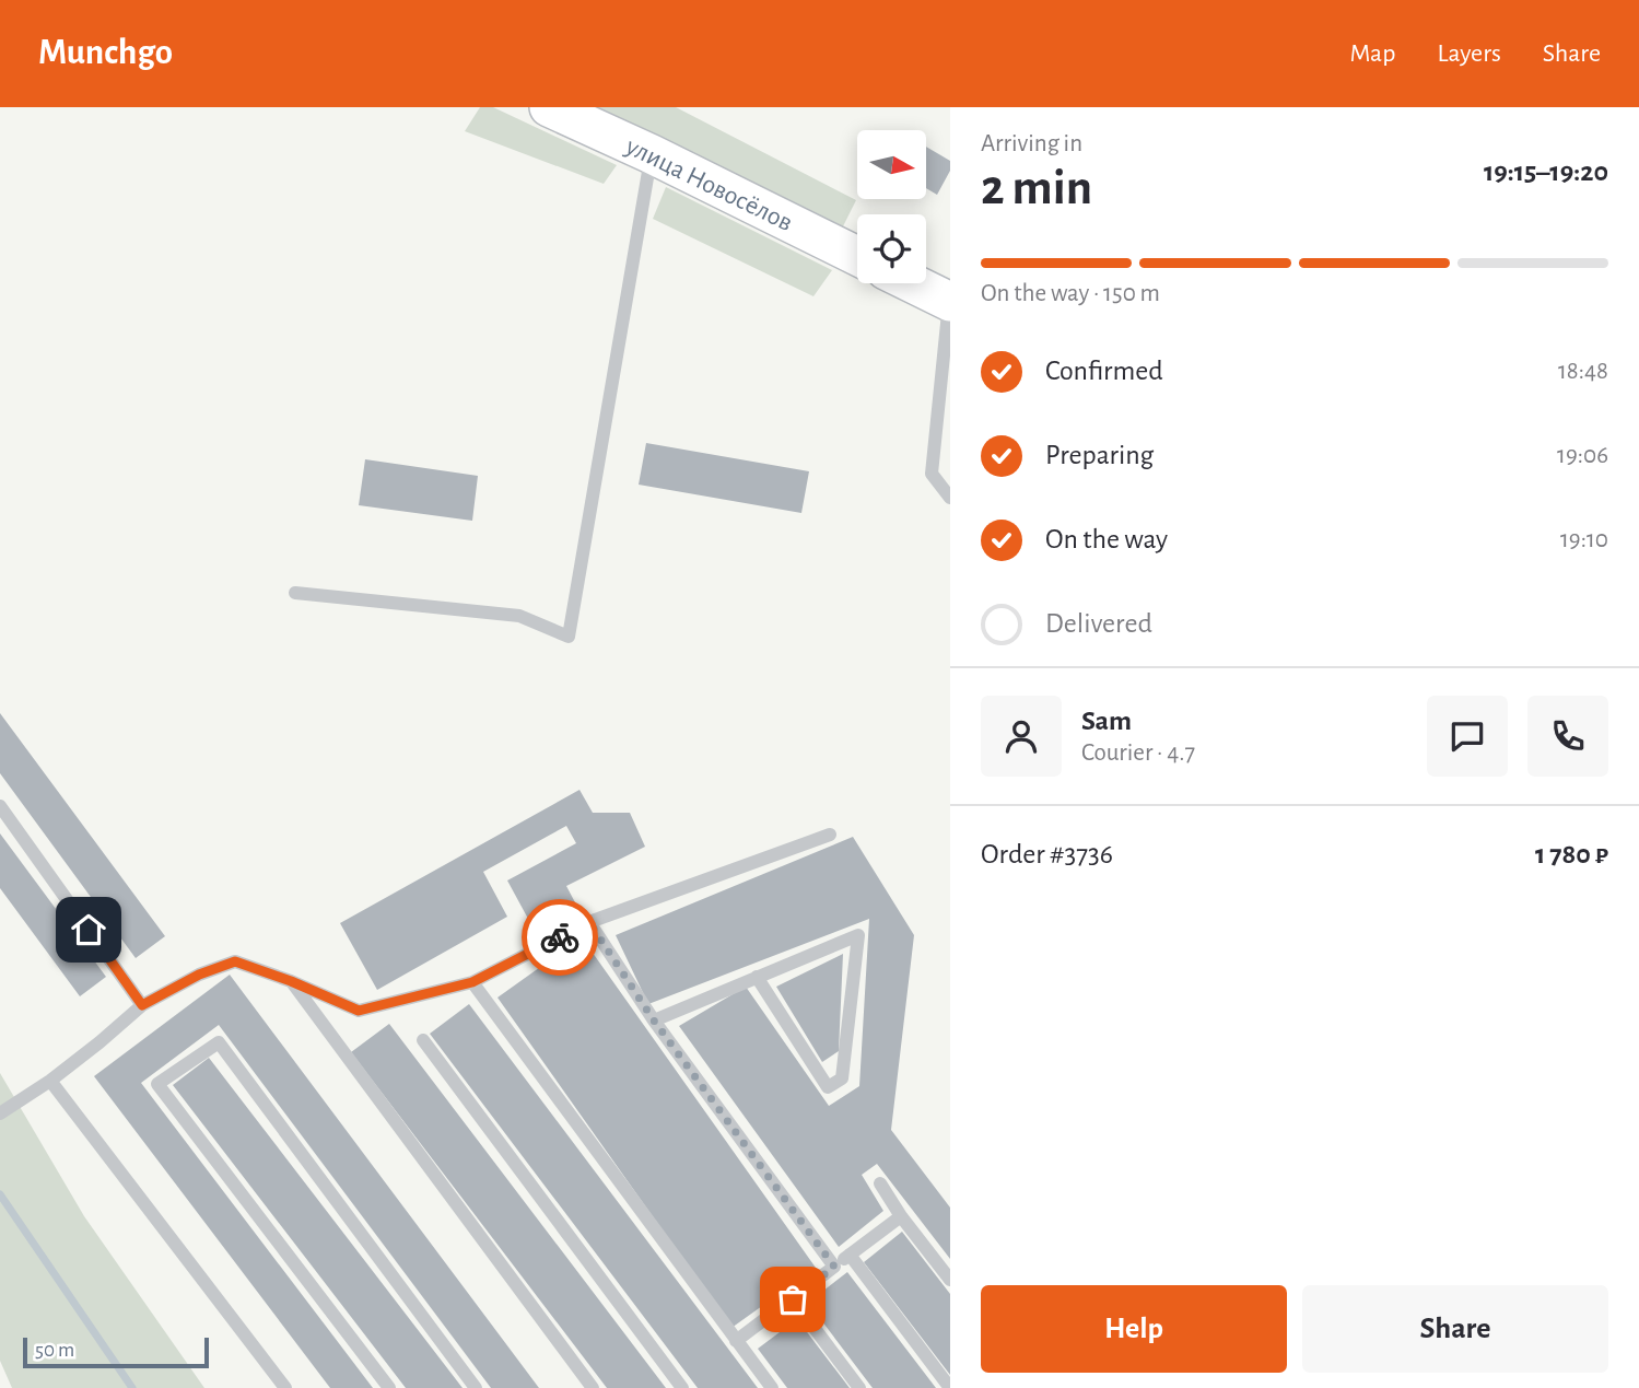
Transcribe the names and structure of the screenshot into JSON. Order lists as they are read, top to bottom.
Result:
{
  "streets": {
    "street": ["улица Новосёлов"]
  },
  "scale_bar": "50 m",
  "north": "right",
  "page": {
    "header": "Munchgo",
    "nav": ["Map", "Layers", "Share"],
    "heading": ["2 min", "Arriving in", "19:15–19:20"],
    "panel": [
      "Sam",
      "Courier · 4.7",
      "Order #3736",
      "1 780 ₽"
    ],
    "bar": "On the way · 150 m",
    "list": [
      ["Confirmed", "18:48"],
      ["Preparing", "19:06"],
      ["On the way", "19:10"],
      "Delivered"
    ],
    "buttons": ["Help", "Share"],
    "scale": "50 m"
  }
}
